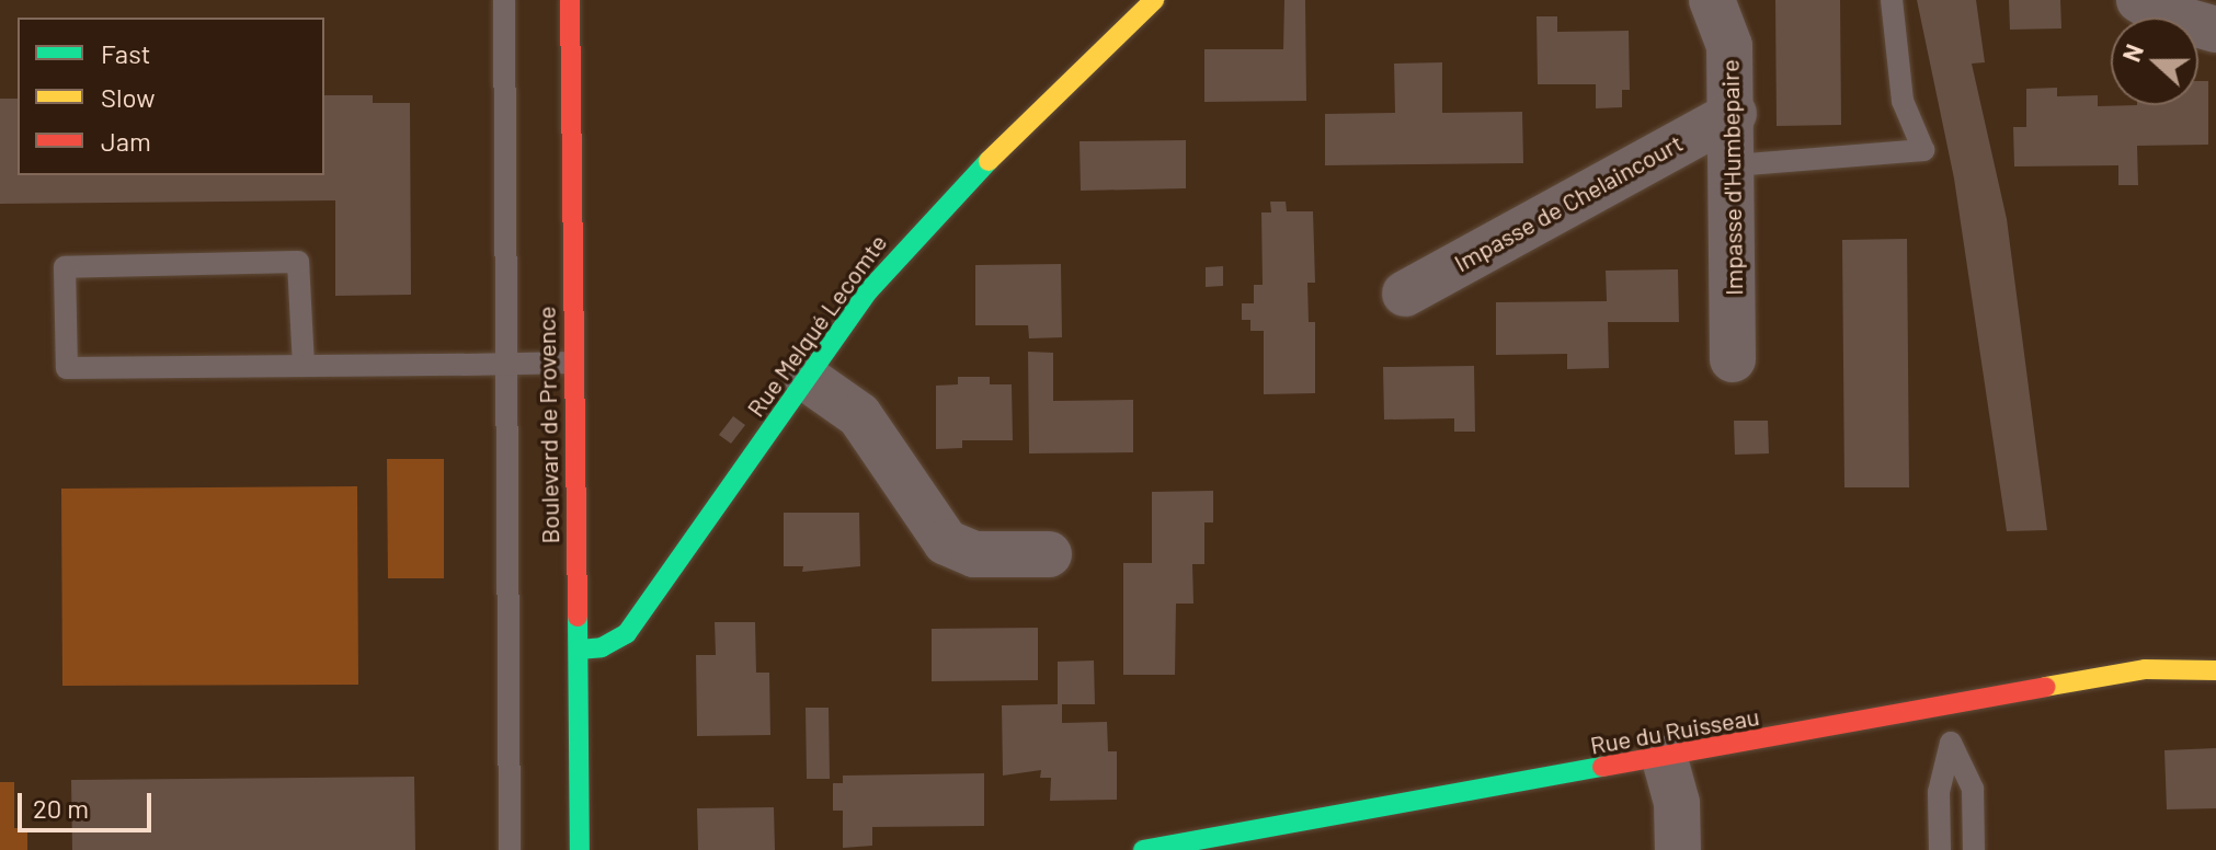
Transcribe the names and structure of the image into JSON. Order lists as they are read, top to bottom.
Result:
{
  "streets": {
    "street": [
      "Impasse d'Humbepaire",
      "Impasse de Chelaincourt",
      "Rue Melqué Lecomte",
      "Boulevard de Provence",
      "Rue du Ruisseau"
    ]
  },
  "crossings": [
    ["Impasse d'Humbepaire", "Impasse de Chelaincourt"],
    ["Rue Melqué Lecomte", "Boulevard de Provence"]
  ],
  "legend": ["Fast", "Slow", "Jam"],
  "scale_bar": "20 m",
  "north": "left"
}
